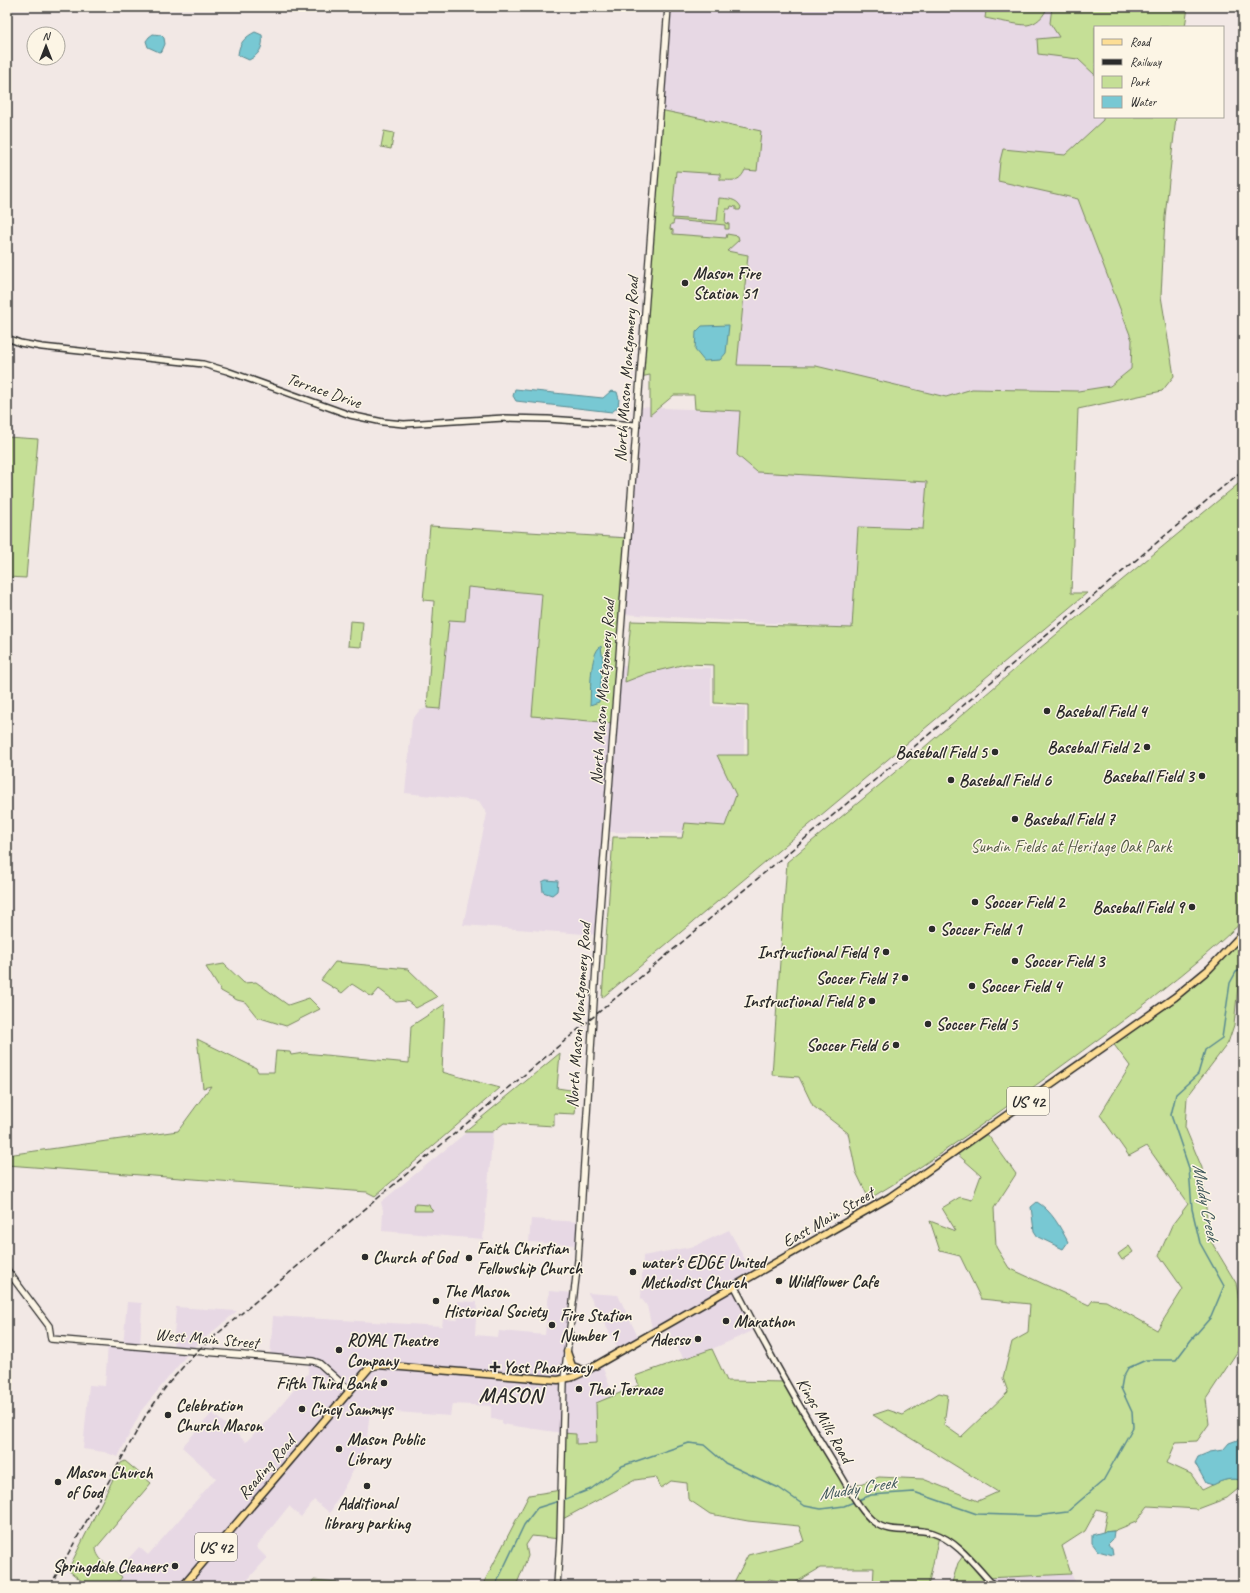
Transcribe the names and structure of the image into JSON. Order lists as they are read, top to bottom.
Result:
{
  "streets": {
    "main road": [
      "North Mason Montgomery Road",
      "US 42",
      "East Main Street",
      "West Main Street",
      "Reading Road"
    ],
    "street": ["Terrace Drive", "Kings Mills Road"]
  },
  "crossings": [
    ["North Mason Montgomery Road", "Terrace Drive"],
    ["North Mason Montgomery Road", "East Main Street"],
    ["North Mason Montgomery Road", "Reading Road"],
    ["East Main Street", "Kings Mills Road"],
    ["East Main Street", "Reading Road"],
    ["West Main Street", "Reading Road"]
  ],
  "districts": ["MASON"],
  "water": ["Muddy Creek"],
  "parks": ["Sundin Fields at Heritage Oak Park"],
  "places": {
    "other": [
      "Mason Fire Station 51",
      "Baseball Field 4",
      "Baseball Field 2",
      "Baseball Field 5",
      "Baseball Field 3",
      "Baseball Field 6",
      "Baseball Field 7",
      "Soccer Field 2",
      "Baseball Field 9",
      "Soccer Field 1",
      "Instructional Field 9",
      "Soccer Field 3",
      "Soccer Field 7",
      "Soccer Field 4",
      "Instructional Field 8",
      "Soccer Field 5",
      "Soccer Field 6",
      "Church of God",
      "Faith Christian Fellowship Church",
      "water's EDGE United Methodist Church",
      "Wildflower Cafe",
      "The Mason Historical Society",
      "Marathon",
      "Fire Station Number 1",
      "Adesso",
      "ROYAL Theatre Company",
      "Fifth Third Bank",
      "Thai Terrace",
      "Cincy Sammys",
      "Celebration Church Mason",
      "Mason Public Library",
      "Mason Church of God",
      "Additional library parking",
      "Springdale Cleaners"
    ],
    "health": ["Yost Pharmacy"]
  },
  "legend": [
    "Road",
    "Railway",
    "Park",
    "Water"
  ],
  "north": "top"
}
